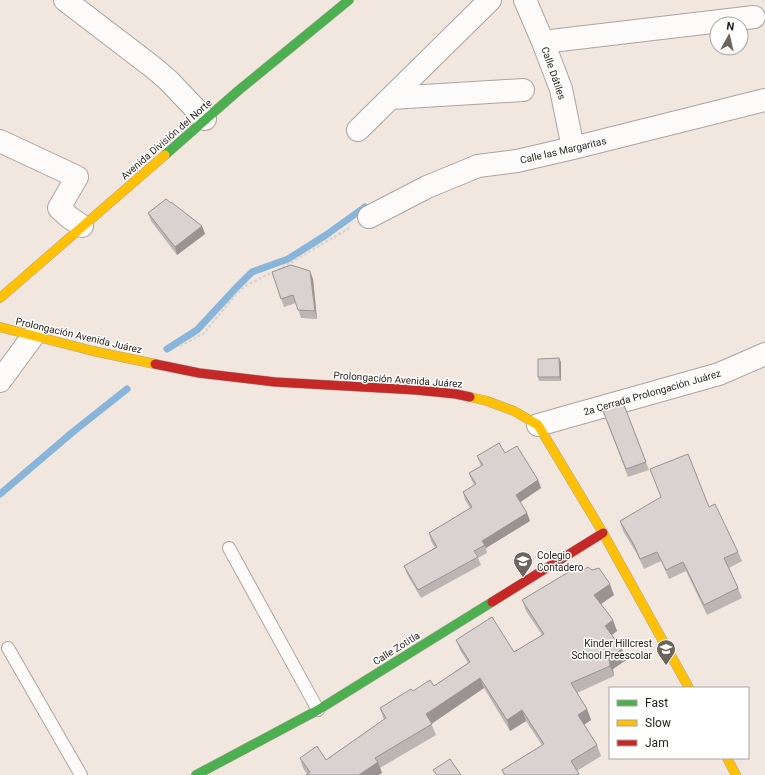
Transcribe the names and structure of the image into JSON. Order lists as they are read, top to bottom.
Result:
{
  "streets": {
    "street": [
      "Calle Dátiles",
      "Avenida División del Norte",
      "Calle las Margaritas",
      "Prolongación Avenida Juárez",
      "2a Cerrada Prolongación Juárez",
      "Calle Zotitla"
    ]
  },
  "crossings": [
    ["Calle Dátiles", "Calle las Margaritas"],
    ["Prolongación Avenida Juárez", "2a Cerrada Prolongación Juárez"],
    ["Prolongación Avenida Juárez", "Calle Zotitla"]
  ],
  "places": {
    "school or university": ["Colegio Contadero", "Kinder Hillcrest School Preescolar"]
  },
  "legend": ["Fast", "Slow", "Jam"],
  "north": "top"
}
